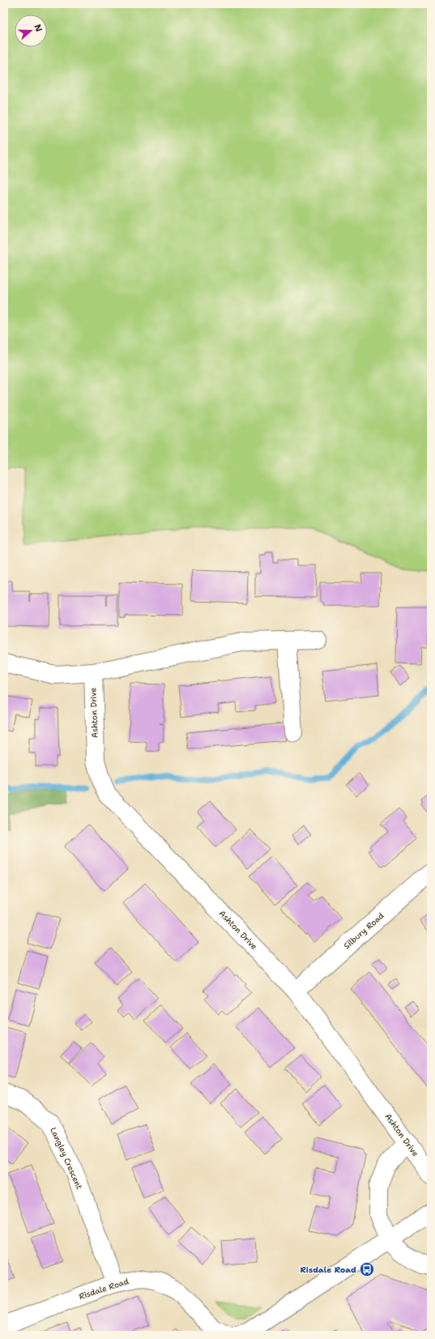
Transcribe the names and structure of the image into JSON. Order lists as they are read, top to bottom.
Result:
{
  "streets": {
    "street": [
      "Ashton Drive",
      "Silbury Road",
      "Langley Crescent",
      "Risdale Road"
    ]
  },
  "crossings": [
    ["Ashton Drive", "Silbury Road"],
    ["Langley Crescent", "Risdale Road"]
  ],
  "places": {
    "bus stop": ["Risdale Road"]
  },
  "north": "right"
}
